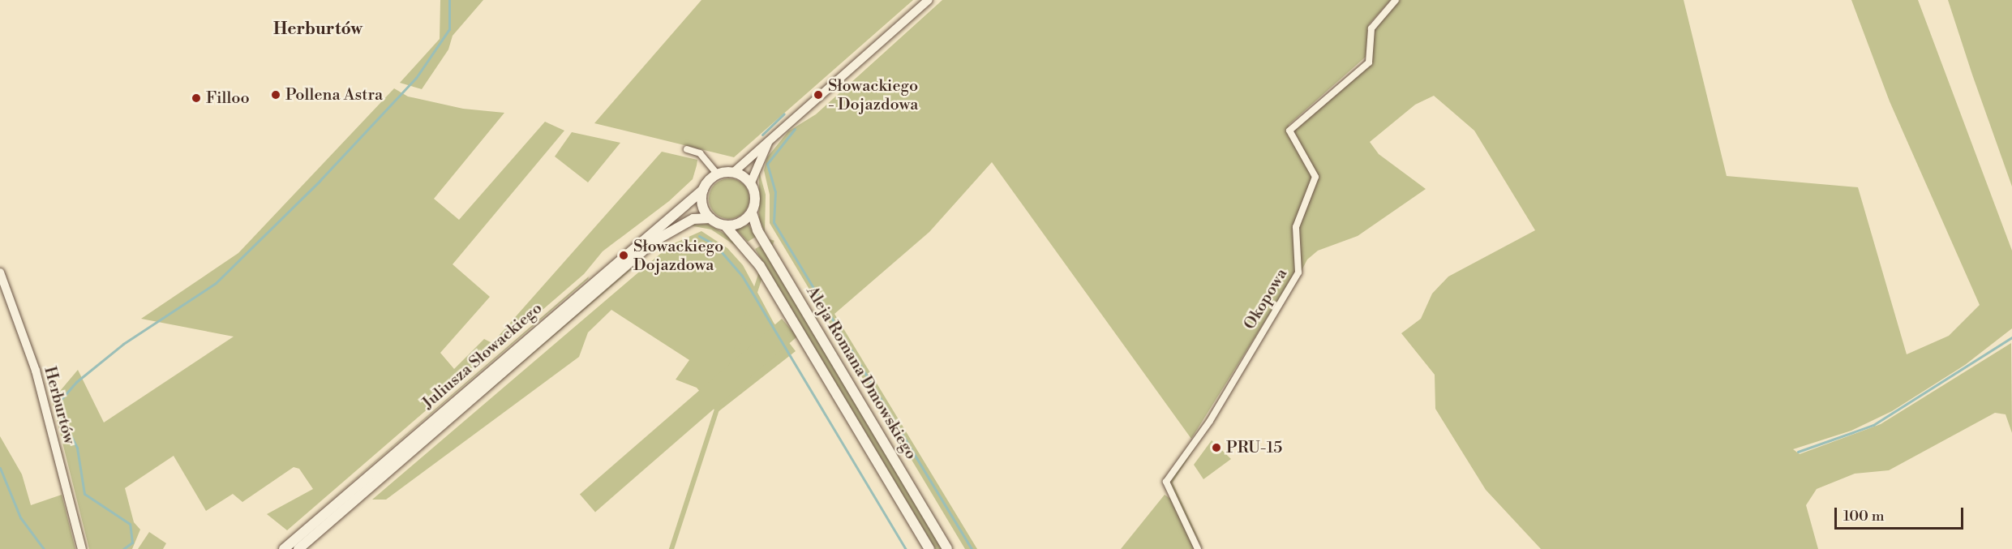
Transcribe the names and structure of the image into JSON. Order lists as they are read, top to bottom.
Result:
{
  "streets": {
    "main road": ["Juliusza Słowackiego", "Aleja Romana Dmowskiego"],
    "street": ["Okopowa", "Herburtów"]
  },
  "crossings": [
    ["Juliusza Słowackiego", "Aleja Romana Dmowskiego"]
  ],
  "districts": ["Herburtów"],
  "places": [
    "Pollena Astra",
    "Słowackiego - Dojazdowa",
    "Filloo",
    "Słowackiego Dojazdowa",
    "PRU-15"
  ],
  "scale_bar": "100 m"
}
